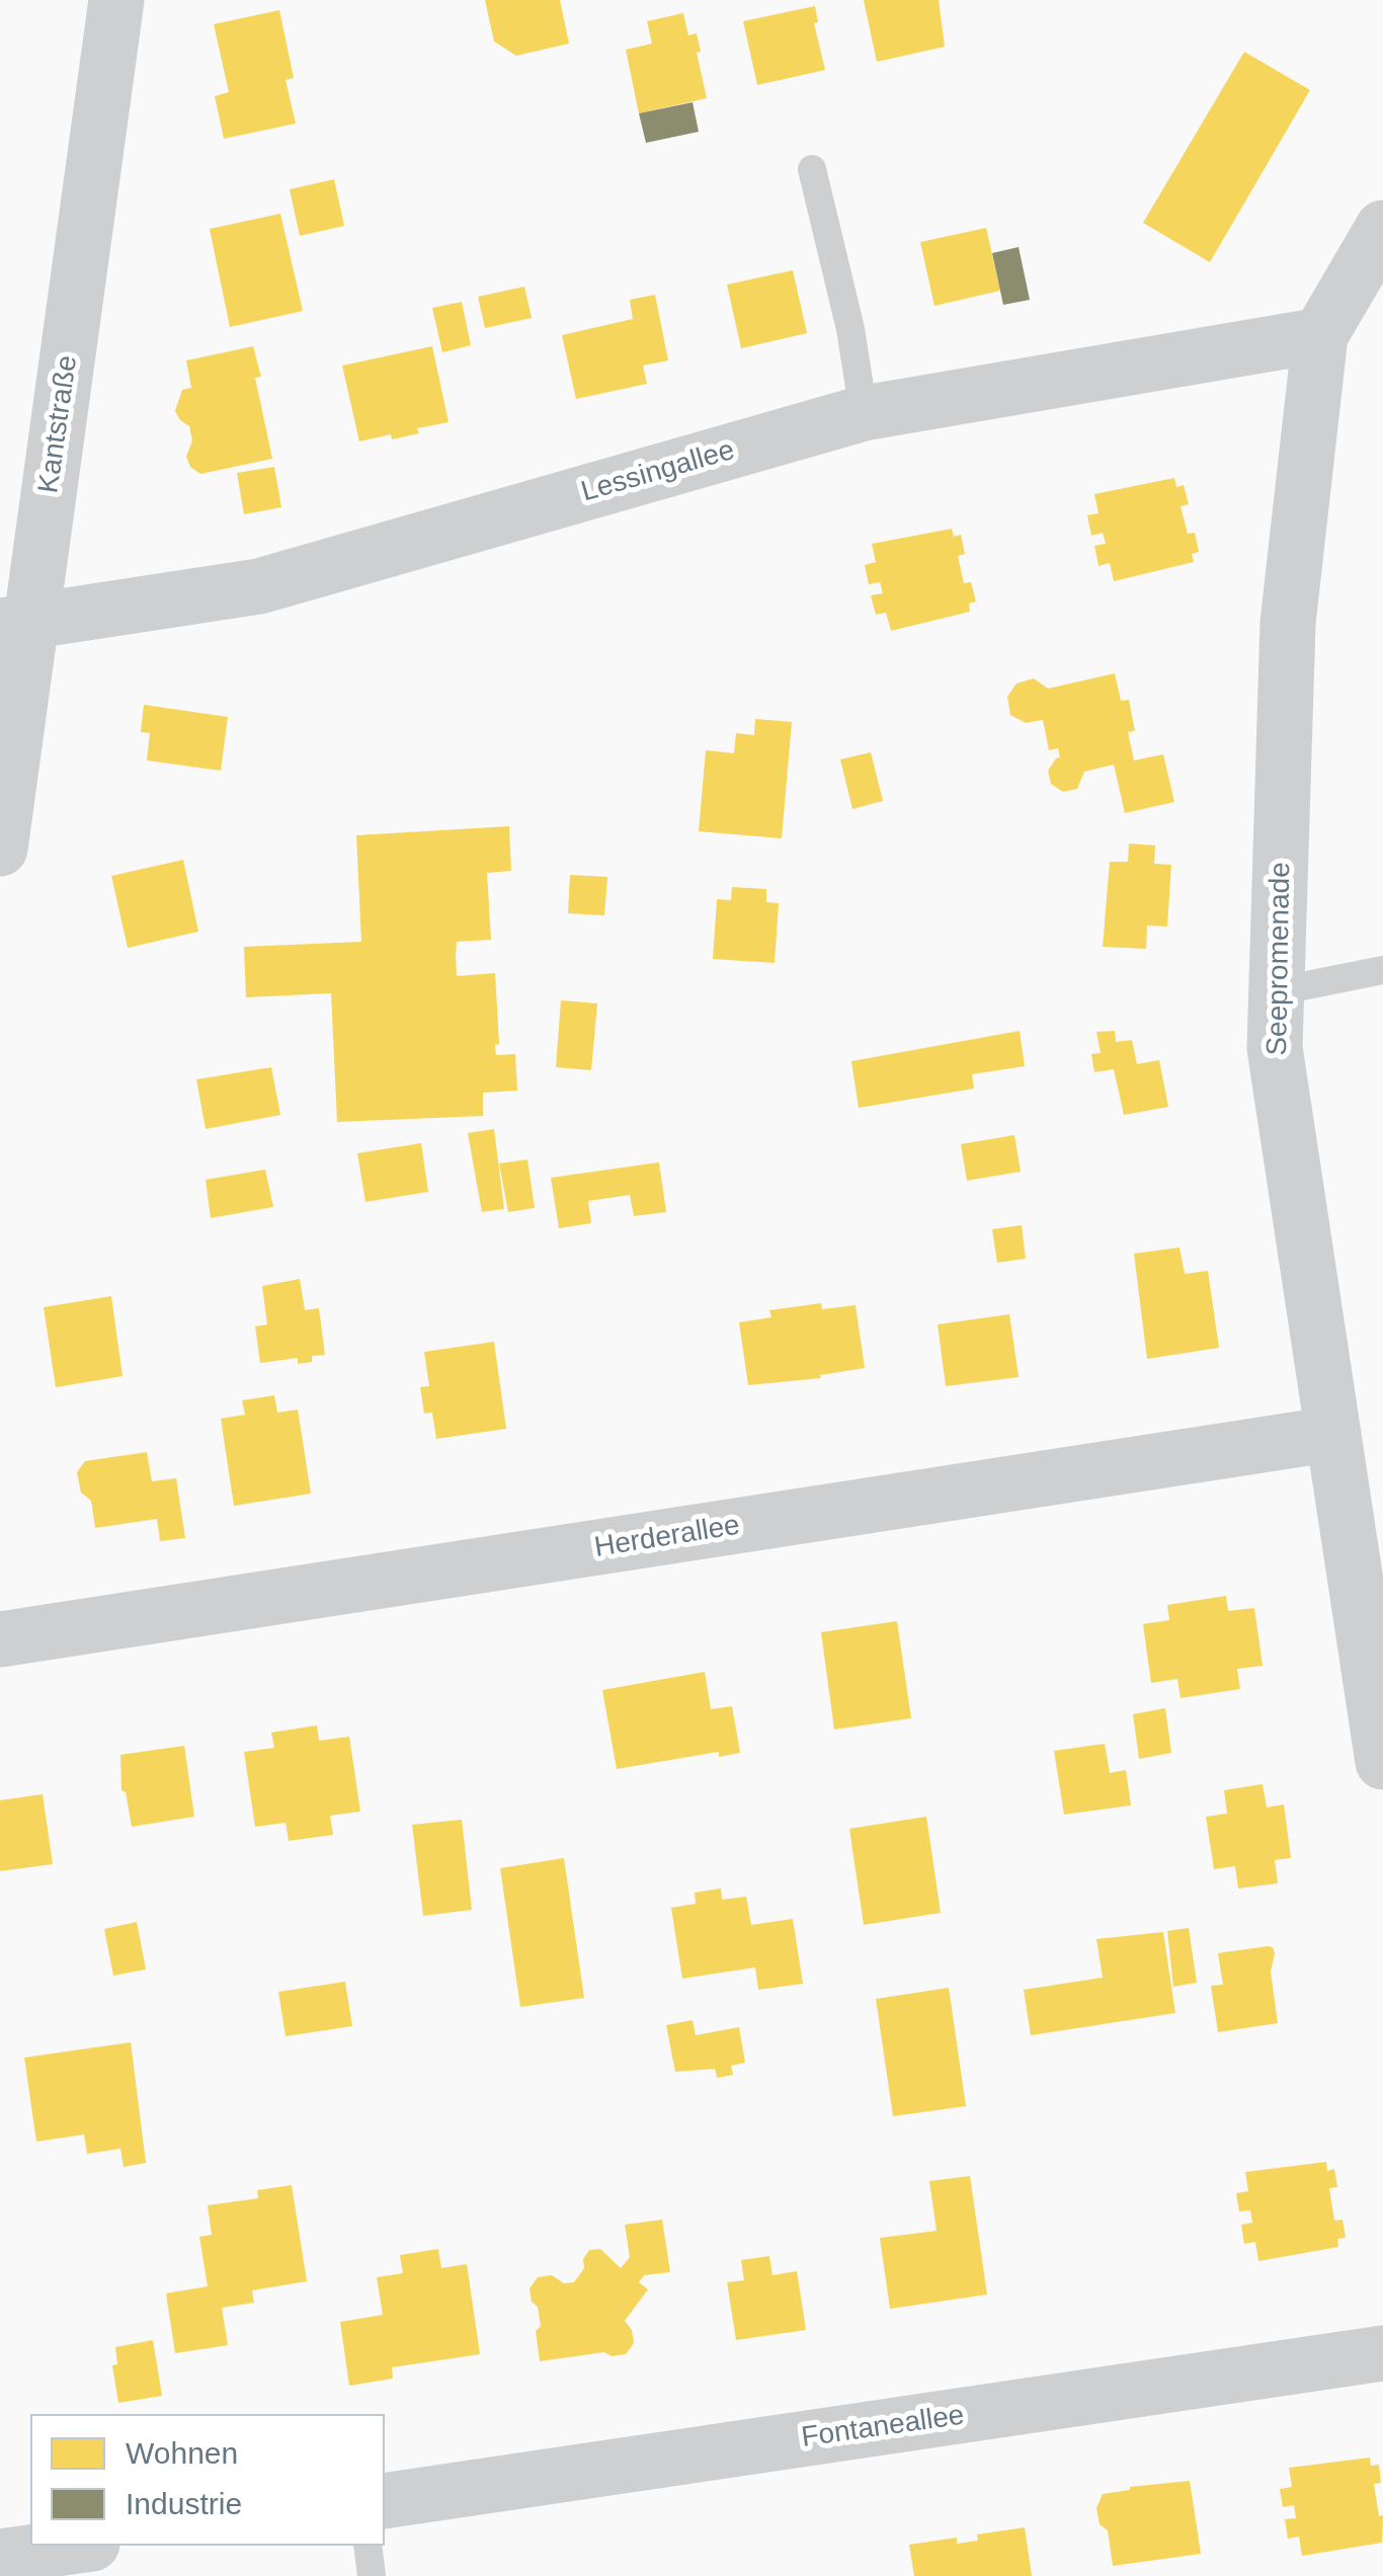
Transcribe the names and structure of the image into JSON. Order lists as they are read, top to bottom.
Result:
{
  "streets": {
    "street": [
      "Kantstraße",
      "Lessingallee",
      "Seepromenade",
      "Herderallee",
      "Fontaneallee"
    ]
  },
  "crossings": [
    ["Kantstraße", "Lessingallee"],
    ["Lessingallee", "Seepromenade"],
    ["Seepromenade", "Herderallee"]
  ],
  "legend": ["Wohnen", "Industrie"]
}
